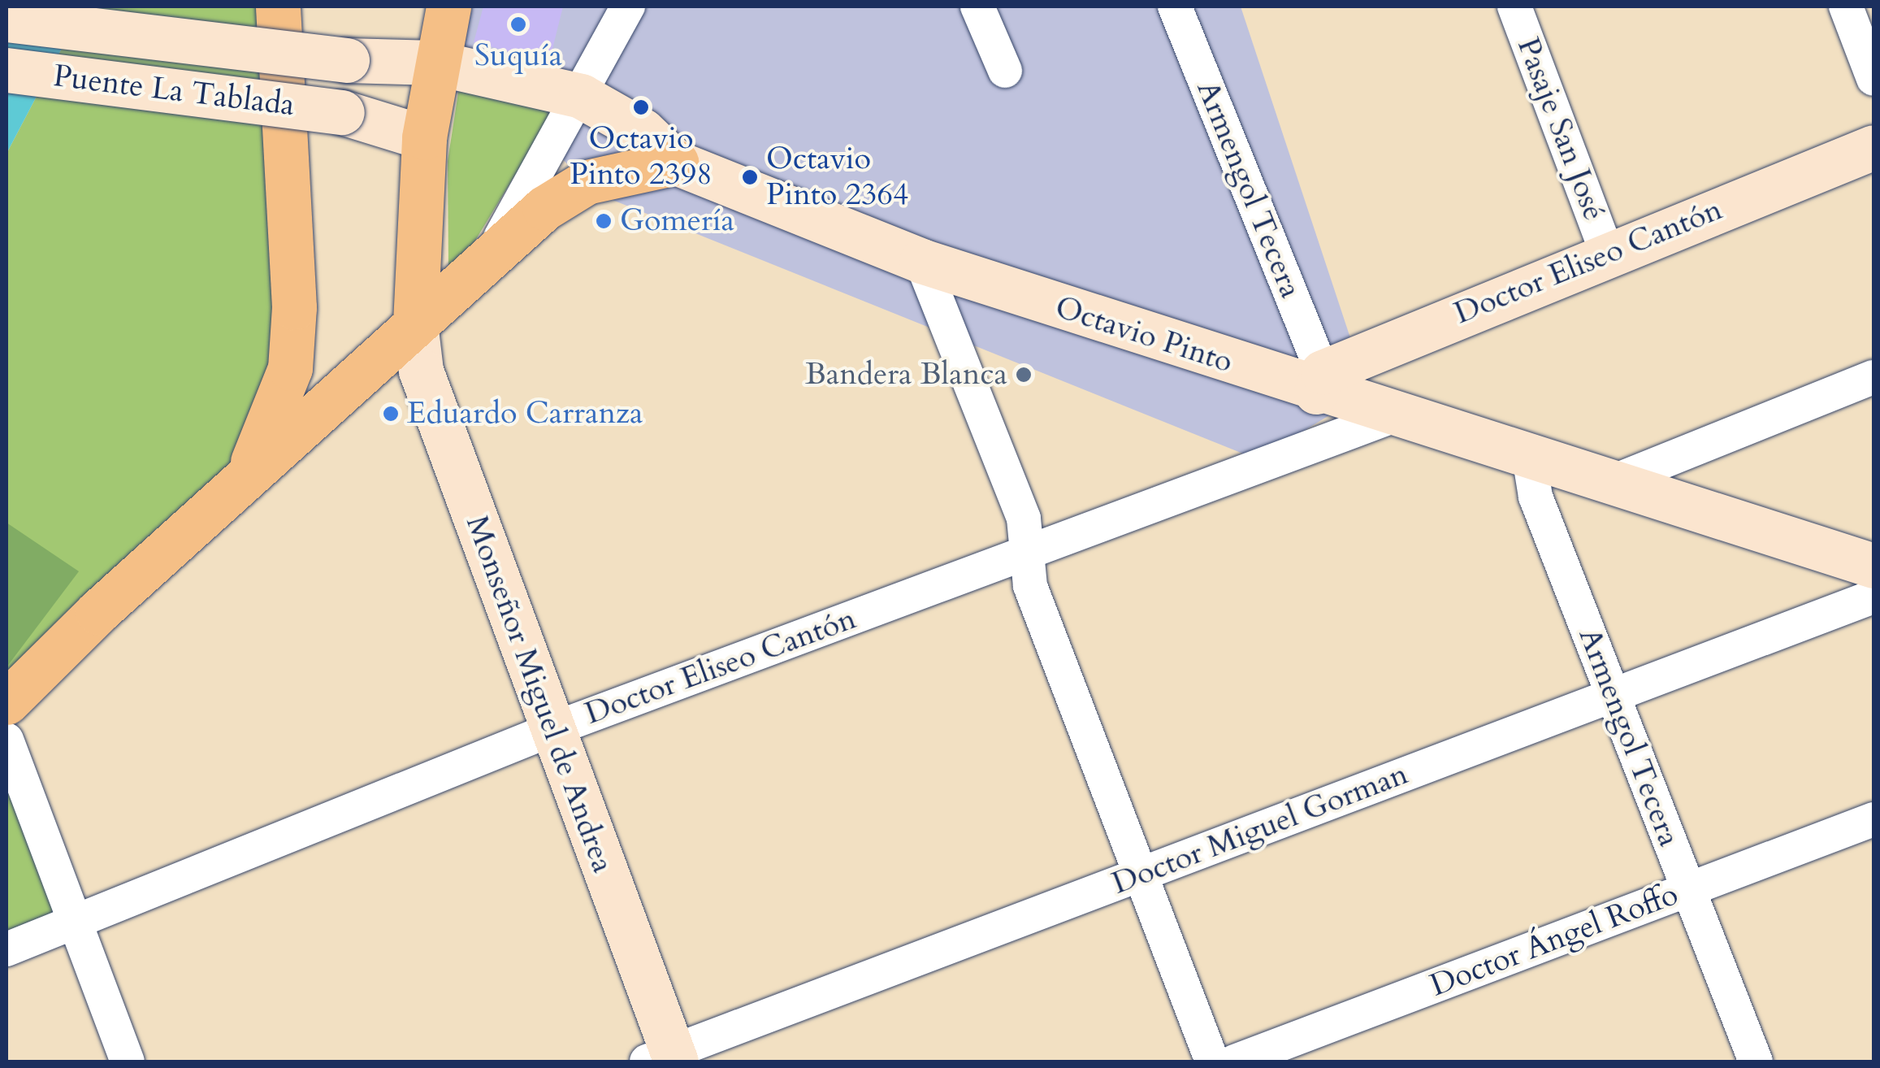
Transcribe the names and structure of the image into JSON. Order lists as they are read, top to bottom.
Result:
{
  "streets": {
    "main road": [
      "Puente La Tablada",
      "Doctor Eliseo Cantón",
      "Octavio Pinto",
      "Monseñor Miguel de Andrea"
    ],
    "street": [
      "Pasaje San José",
      "Armengol Tecera",
      "Doctor Miguel Gorman",
      "Doctor Ángel Roffo"
    ]
  },
  "crossings": [
    ["Puente La Tablada", "Octavio Pinto"],
    ["Pasaje San José", "Doctor Eliseo Cantón"],
    ["Armengol Tecera", "Doctor Eliseo Cantón"],
    ["Armengol Tecera", "Octavio Pinto"],
    ["Armengol Tecera", "Doctor Miguel Gorman"],
    ["Armengol Tecera", "Doctor Ángel Roffo"],
    ["Doctor Eliseo Cantón", "Octavio Pinto"],
    ["Doctor Eliseo Cantón", "Monseñor Miguel de Andrea"],
    ["Monseñor Miguel de Andrea", "Doctor Miguel Gorman"]
  ],
  "places": [
    "Suquía",
    "Octavio Pinto 2398",
    "Octavio Pinto 2364",
    "Gomería",
    "Bandera Blanca",
    "Eduardo Carranza"
  ]
}
